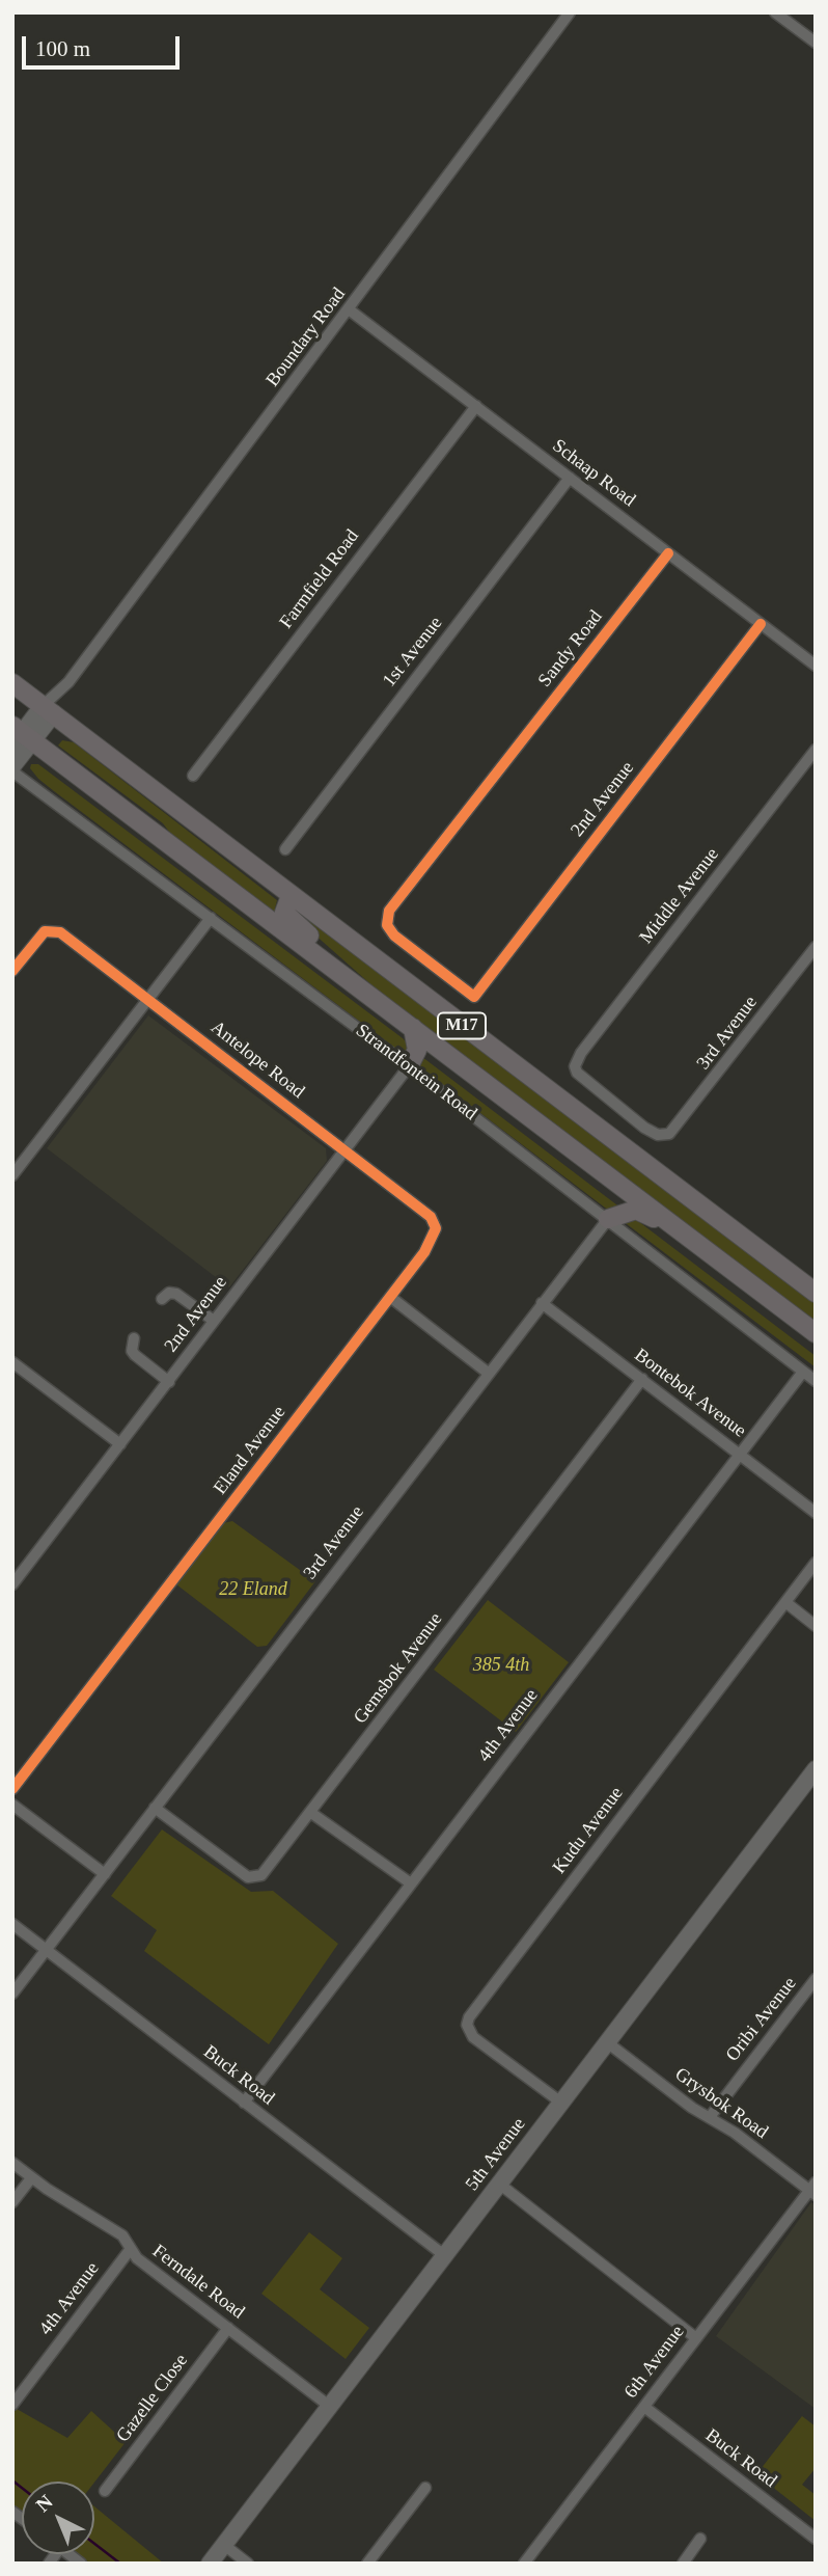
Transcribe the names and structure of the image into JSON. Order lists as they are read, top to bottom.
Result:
{
  "streets": {
    "main road": ["M17", "Strandfontein Road", "5th Avenue"],
    "street": [
      "Boundary Road",
      "Schaap Road",
      "Farmfield Road",
      "Sandy Road",
      "1st Avenue",
      "2nd Avenue",
      "Middle Avenue",
      "3rd Avenue",
      "Antelope Road",
      "Bontebok Avenue",
      "Eland Avenue",
      "Gemsbok Avenue",
      "4th Avenue",
      "Kudu Avenue",
      "Oribi Avenue",
      "Buck Road",
      "Grysbok Road",
      "Ferndale Road",
      "6th Avenue",
      "Gazelle Close"
    ]
  },
  "crossings": [
    ["Boundary Road", "Schaap Road"],
    ["Boundary Road", "M17"],
    ["Schaap Road", "Farmfield Road"],
    ["Schaap Road", "Sandy Road"],
    ["Schaap Road", "1st Avenue"],
    ["Schaap Road", "2nd Avenue"],
    ["Sandy Road", "2nd Avenue"],
    ["2nd Avenue", "Antelope Road"],
    ["2nd Avenue", "Strandfontein Road"],
    ["2nd Avenue", "Eland Avenue"],
    ["Middle Avenue", "3rd Avenue"],
    ["3rd Avenue", "Strandfontein Road"],
    ["3rd Avenue", "Bontebok Avenue"],
    ["3rd Avenue", "Gemsbok Avenue"],
    ["3rd Avenue", "Buck Road"],
    ["Antelope Road", "Eland Avenue"],
    ["Strandfontein Road", "4th Avenue"],
    ["Bontebok Avenue", "Gemsbok Avenue"],
    ["Bontebok Avenue", "4th Avenue"],
    ["4th Avenue", "Buck Road"],
    ["4th Avenue", "Ferndale Road"],
    ["Kudu Avenue", "5th Avenue"],
    ["Oribi Avenue", "Grysbok Road"],
    ["Buck Road", "5th Avenue"],
    ["Buck Road", "6th Avenue"],
    ["Grysbok Road", "5th Avenue"],
    ["Grysbok Road", "6th Avenue"],
    ["5th Avenue", "Ferndale Road"],
    ["Ferndale Road", "Gazelle Close"]
  ],
  "parks": ["22 Eland", "385 4th"],
  "scale_bar": "100 m",
  "north": "top left"
}
